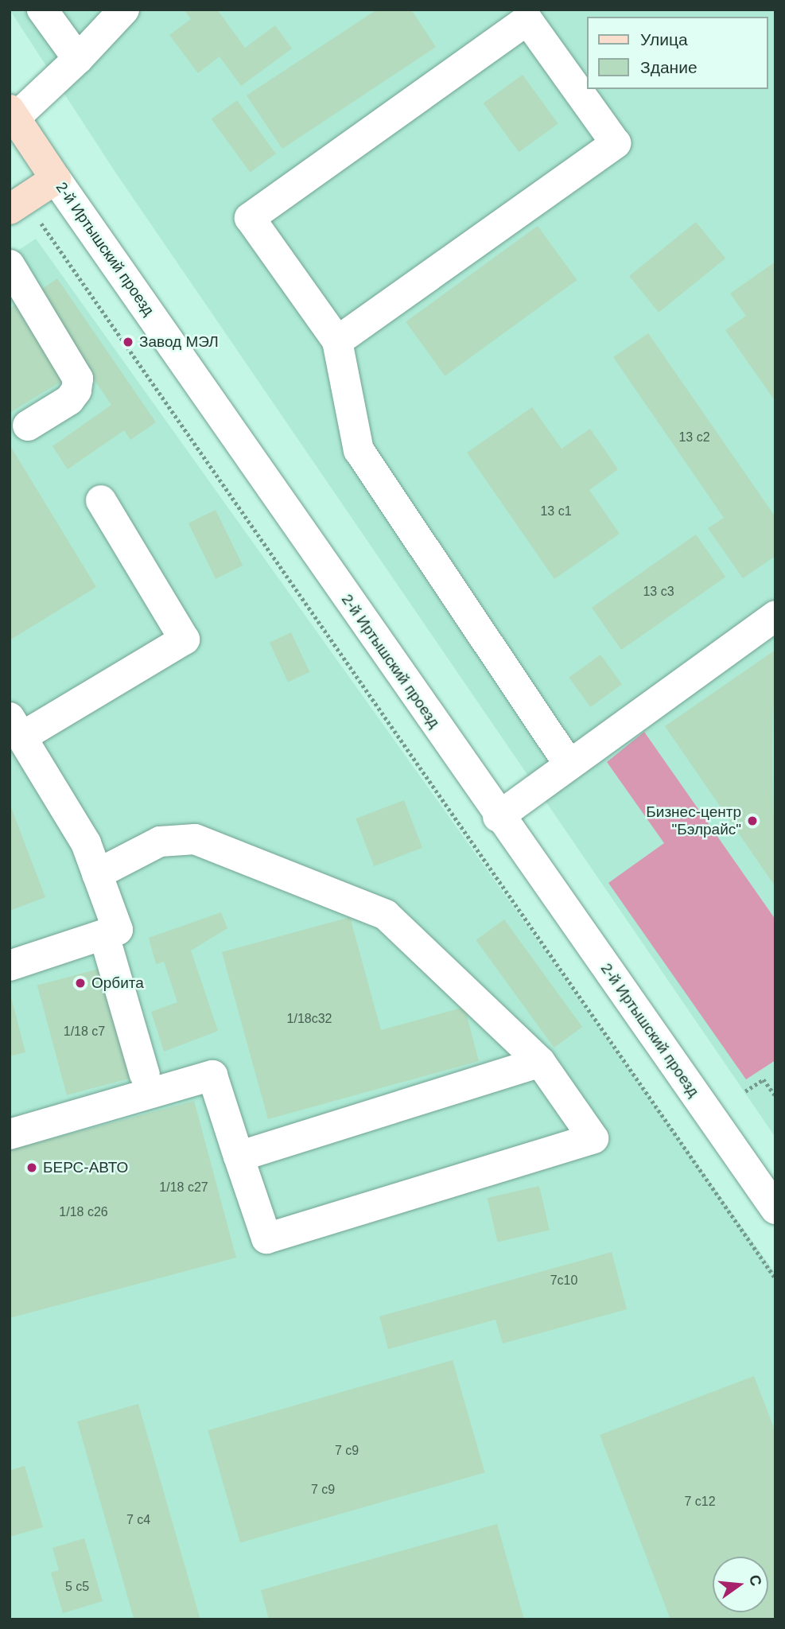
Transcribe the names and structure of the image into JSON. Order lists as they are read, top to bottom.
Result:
{
  "streets": {
    "main road": ["2-й Иртышский проезд"]
  },
  "places": [
    "Завод МЭЛ",
    "Бизнес-центр \"Бэлрайс\"",
    "Орбита",
    "БЕРС-АВТО"
  ],
  "house_numbers": [
    "13 с2",
    "13 с1",
    "13 с3",
    "1/18с32",
    "1/18 с7",
    "1/18 с27",
    "1/18 с26",
    "7с10",
    "7 с9",
    "7 с9",
    "7 с12",
    "7 с4",
    "5 с5"
  ],
  "legend": ["Улица", "Здание"],
  "north": "right"
}
